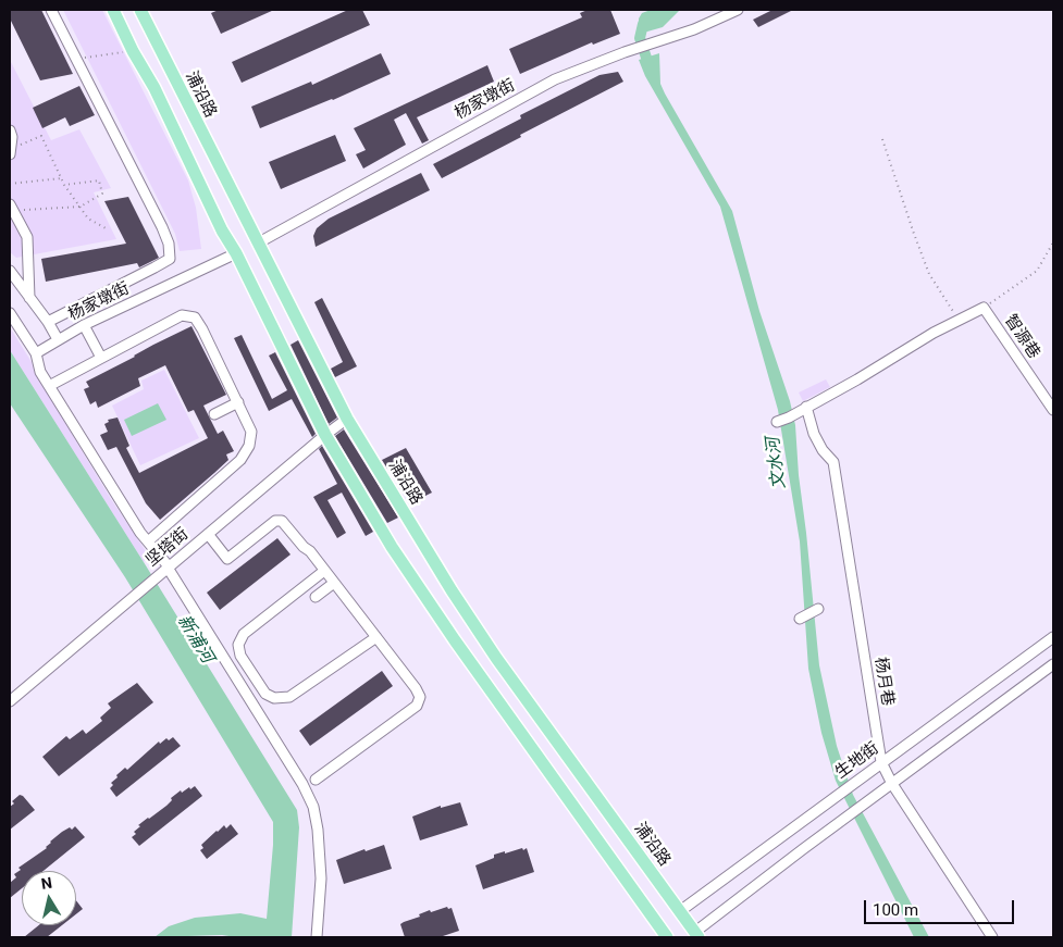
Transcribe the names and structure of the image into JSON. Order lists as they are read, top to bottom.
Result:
{
  "streets": {
    "main road": ["浦沿路"],
    "street": [
      "杨家墩街",
      "智源巷",
      "坚塔街",
      "杨月巷",
      "生地街"
    ]
  },
  "crossings": [
    ["浦沿路", "杨家墩街"],
    ["浦沿路", "坚塔街"],
    ["浦沿路", "生地街"],
    ["杨月巷", "生地街"]
  ],
  "water": ["文水河", "新浦河"],
  "scale_bar": "100 m",
  "north": "top"
}
